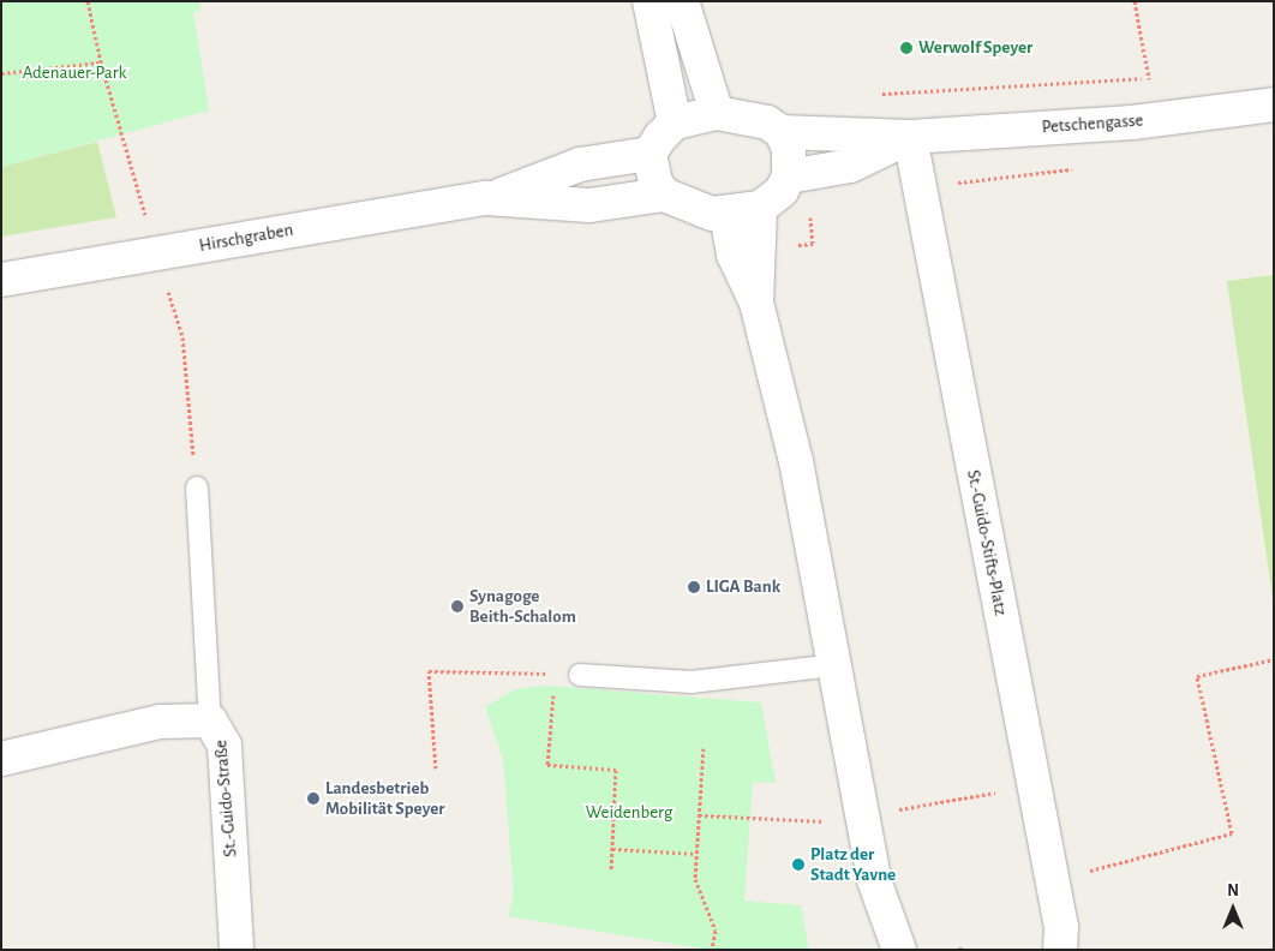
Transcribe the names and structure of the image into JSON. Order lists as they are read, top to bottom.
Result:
{
  "streets": {
    "street": [
      "Petschengasse",
      "Hirschgraben",
      "St.-Guido-Stifts-Platz",
      "St.-Guido-Straße"
    ]
  },
  "crossings": [
    ["Petschengasse", "Hirschgraben"],
    ["Petschengasse", "St.-Guido-Stifts-Platz"]
  ],
  "parks": ["Adenauer-Park", "Weidenberg"],
  "places": [
    "Werwolf Speyer",
    "LIGA Bank",
    "Synagoge Beith-Schalom",
    "Landesbetrieb Mobilität Speyer",
    "Platz der Stadt Yavne"
  ],
  "north": "top"
}
